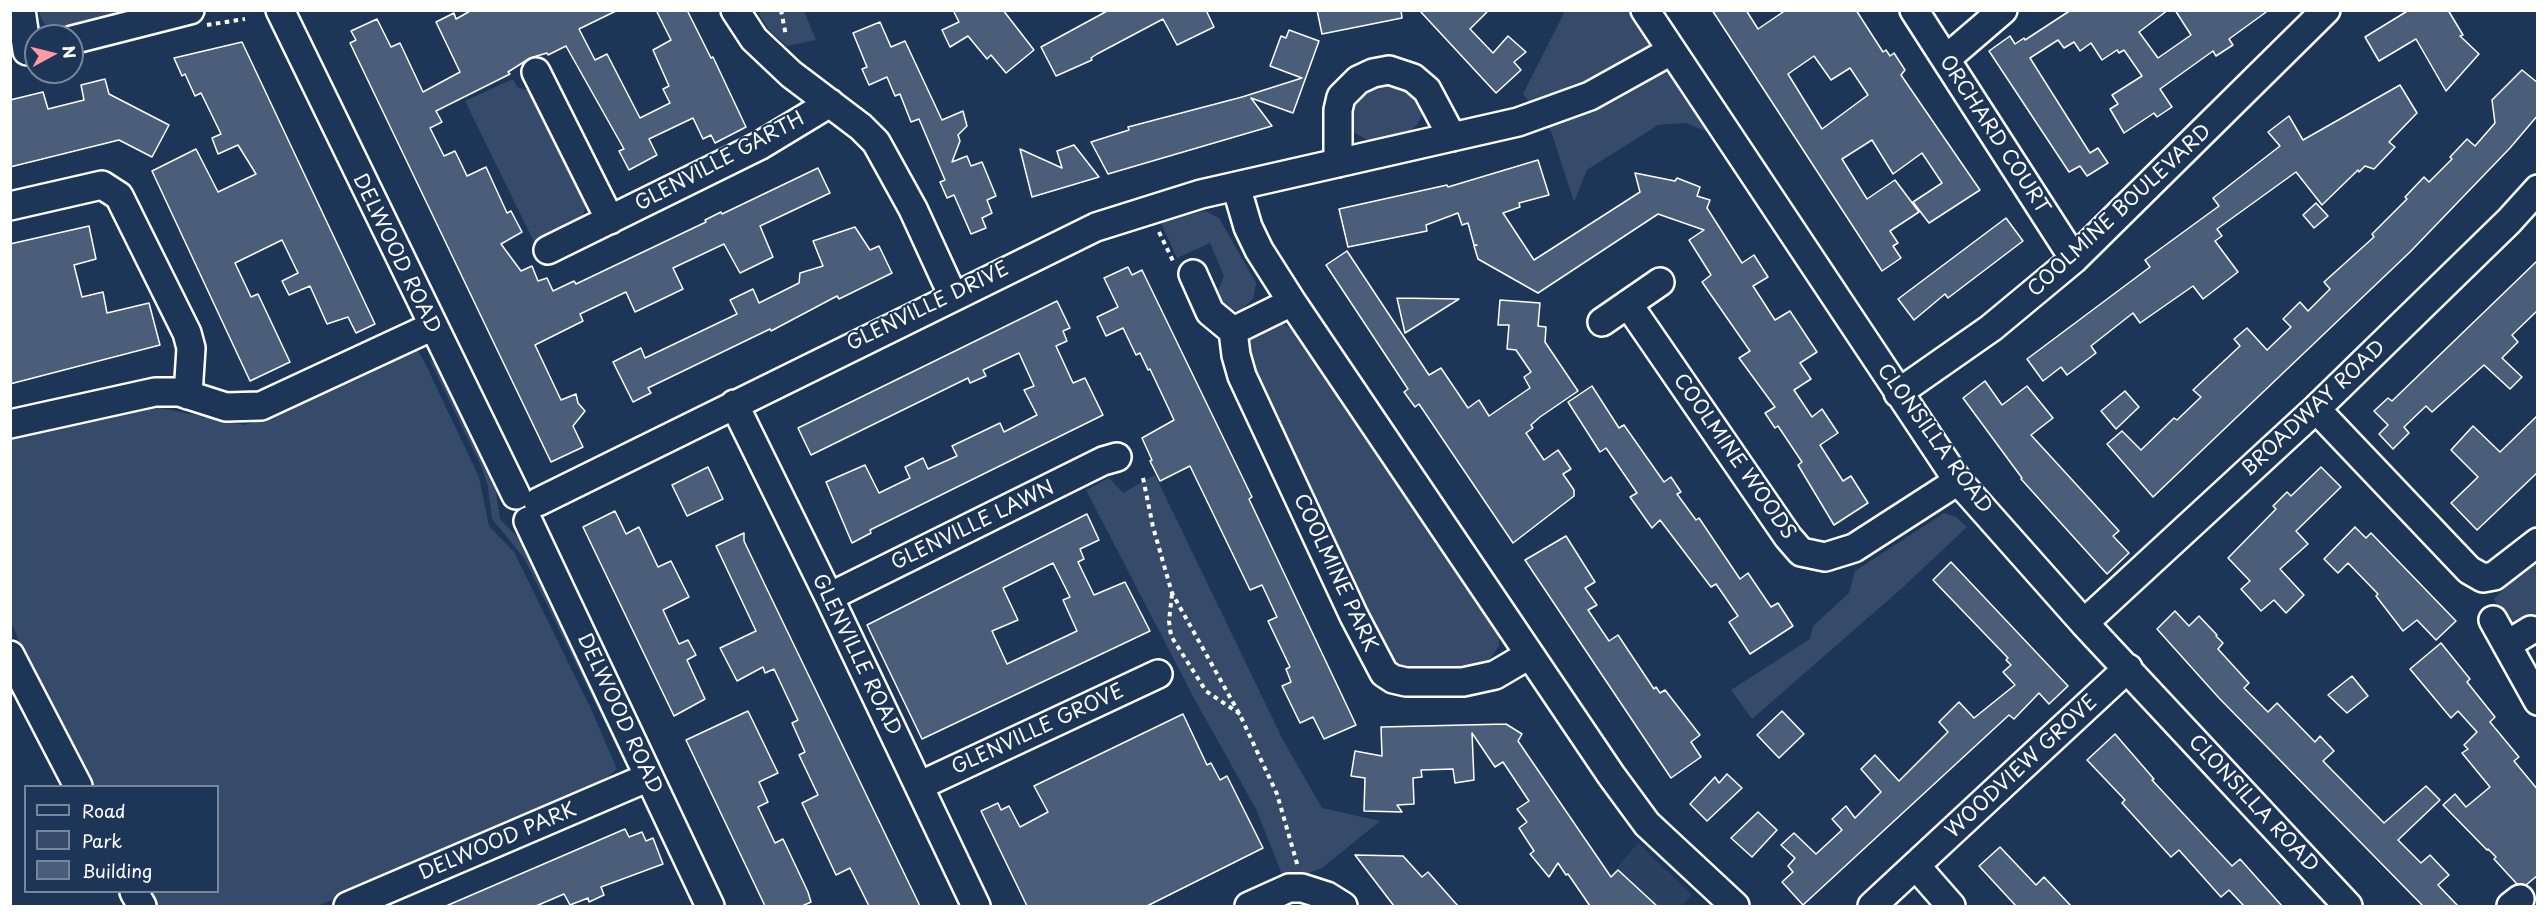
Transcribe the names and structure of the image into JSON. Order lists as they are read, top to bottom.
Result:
{
  "streets": {
    "street": [
      "ORCHARD COURT",
      "GLENVILLE GARTH",
      "COOLMINE BOULEVARD",
      "DELWOOD ROAD",
      "GLENVILLE DRIVE",
      "BROADWAY ROAD",
      "CLONSILLA ROAD",
      "COOLMINE WOODS",
      "GLENVILLE LAWN",
      "COOLMINE PARK",
      "GLENVILLE ROAD",
      "GLENVILLE GROVE",
      "WOODVIEW GROVE",
      "DELWOOD PARK"
    ]
  },
  "crossings": [
    ["ORCHARD COURT", "COOLMINE BOULEVARD"],
    ["COOLMINE BOULEVARD", "CLONSILLA ROAD"],
    ["DELWOOD ROAD", "GLENVILLE DRIVE"],
    ["DELWOOD ROAD", "DELWOOD PARK"],
    ["GLENVILLE DRIVE", "CLONSILLA ROAD"],
    ["GLENVILLE DRIVE", "GLENVILLE ROAD"],
    ["BROADWAY ROAD", "CLONSILLA ROAD"],
    ["CLONSILLA ROAD", "COOLMINE WOODS"],
    ["CLONSILLA ROAD", "WOODVIEW GROVE"],
    ["GLENVILLE LAWN", "GLENVILLE ROAD"],
    ["GLENVILLE ROAD", "GLENVILLE GROVE"]
  ],
  "legend": ["Road", "Park", "Building"],
  "north": "right"
}
